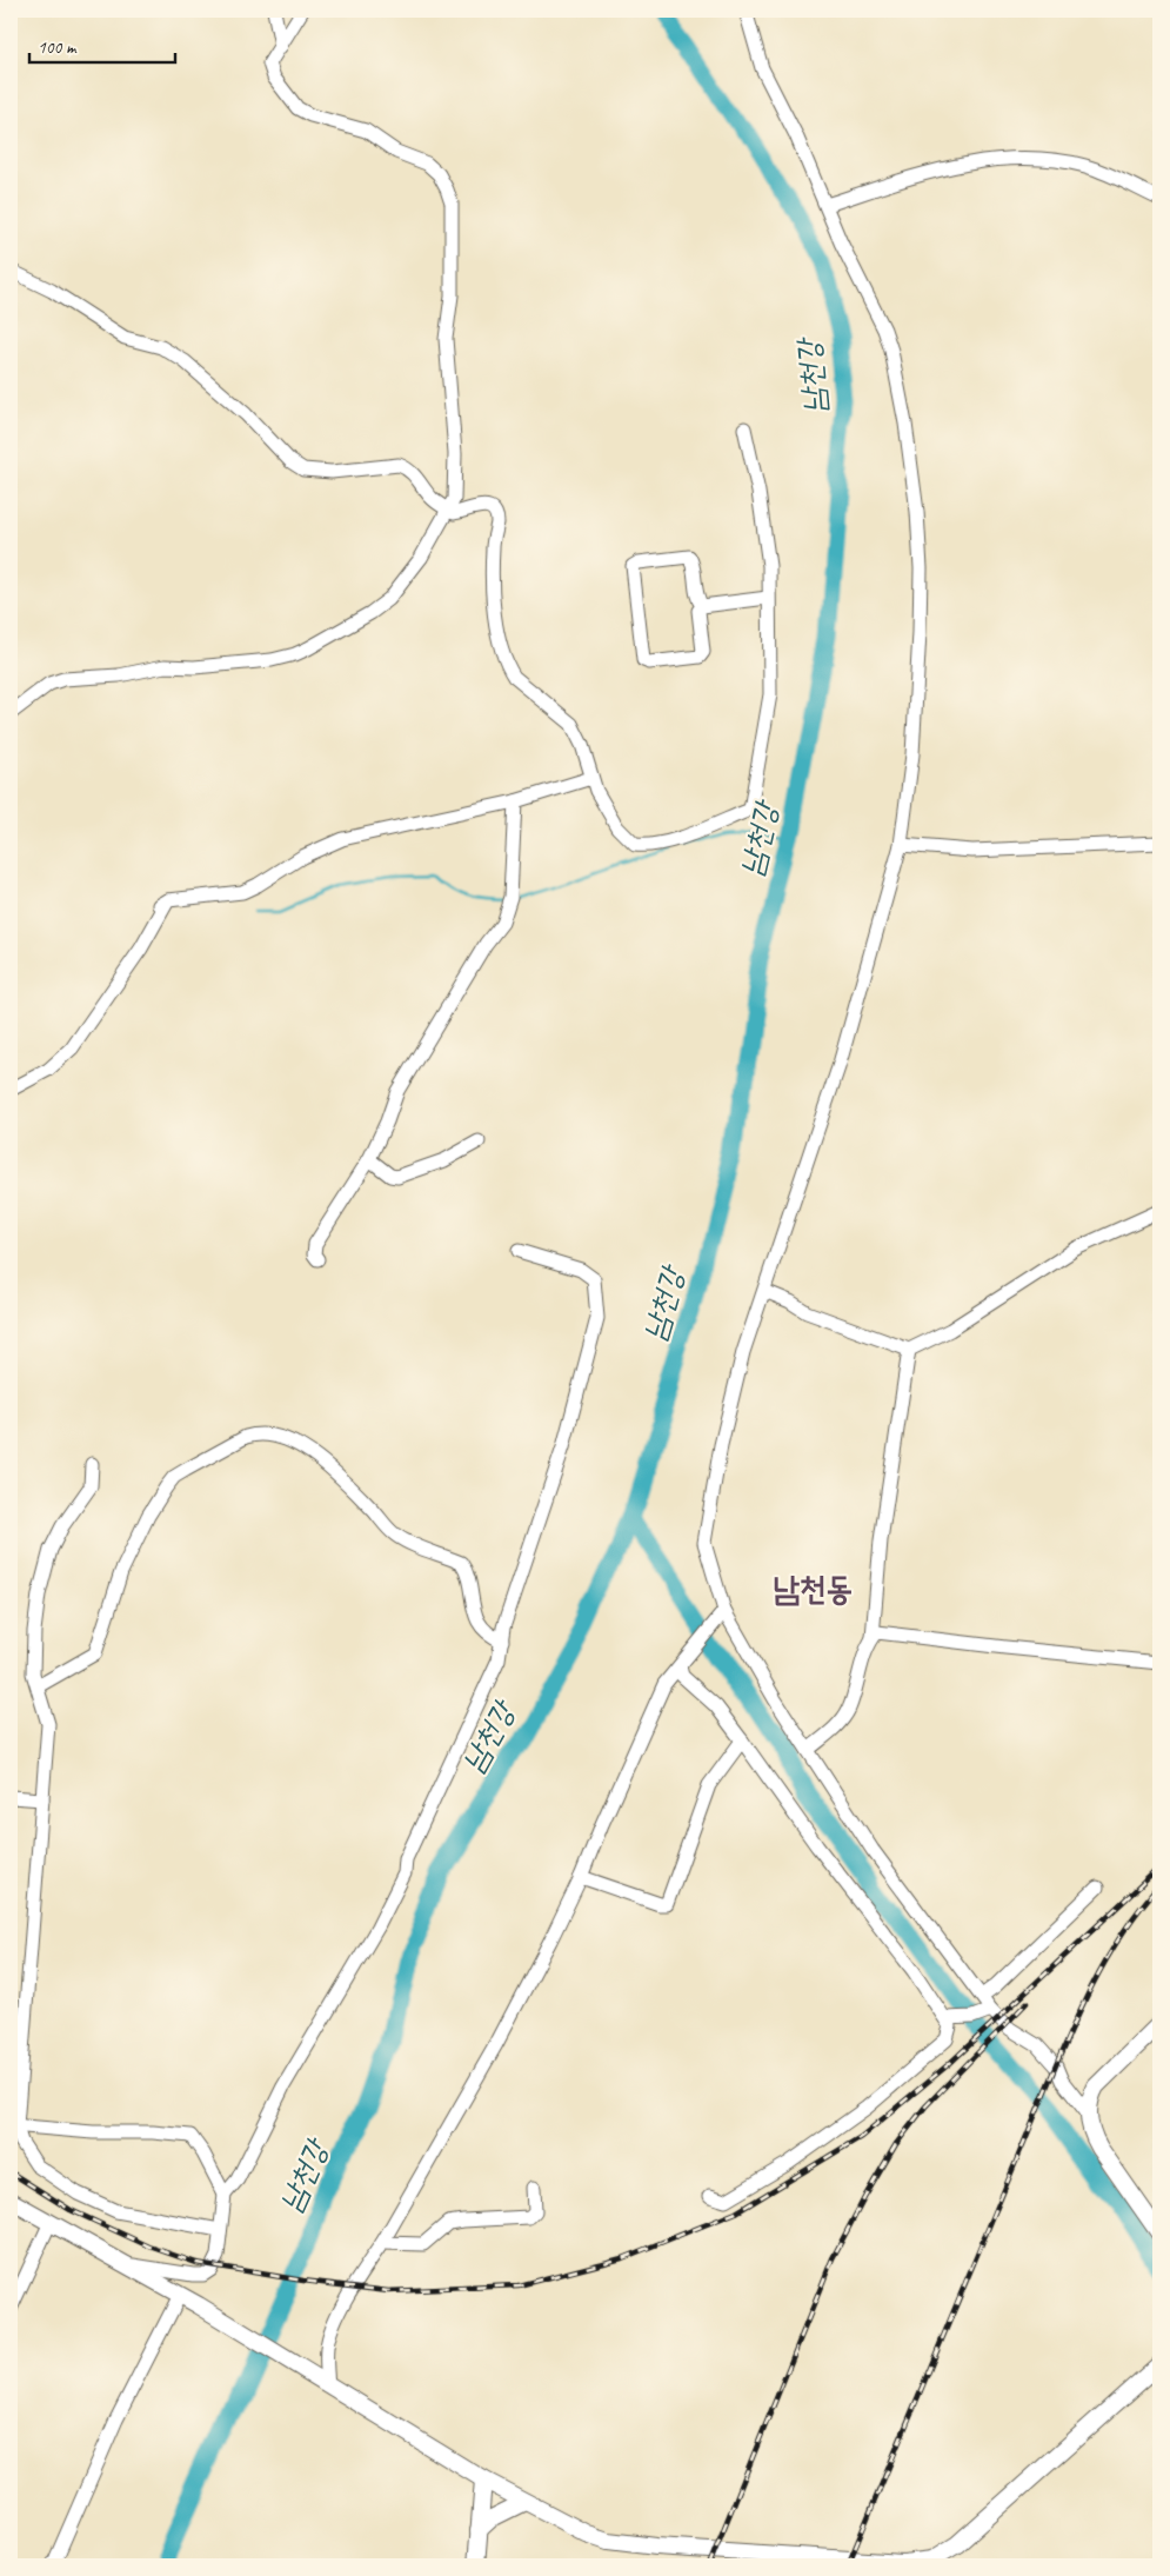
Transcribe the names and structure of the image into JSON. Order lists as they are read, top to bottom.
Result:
{
  "districts": ["남천동"],
  "water": ["남천강"],
  "scale_bar": "100 m"
}
